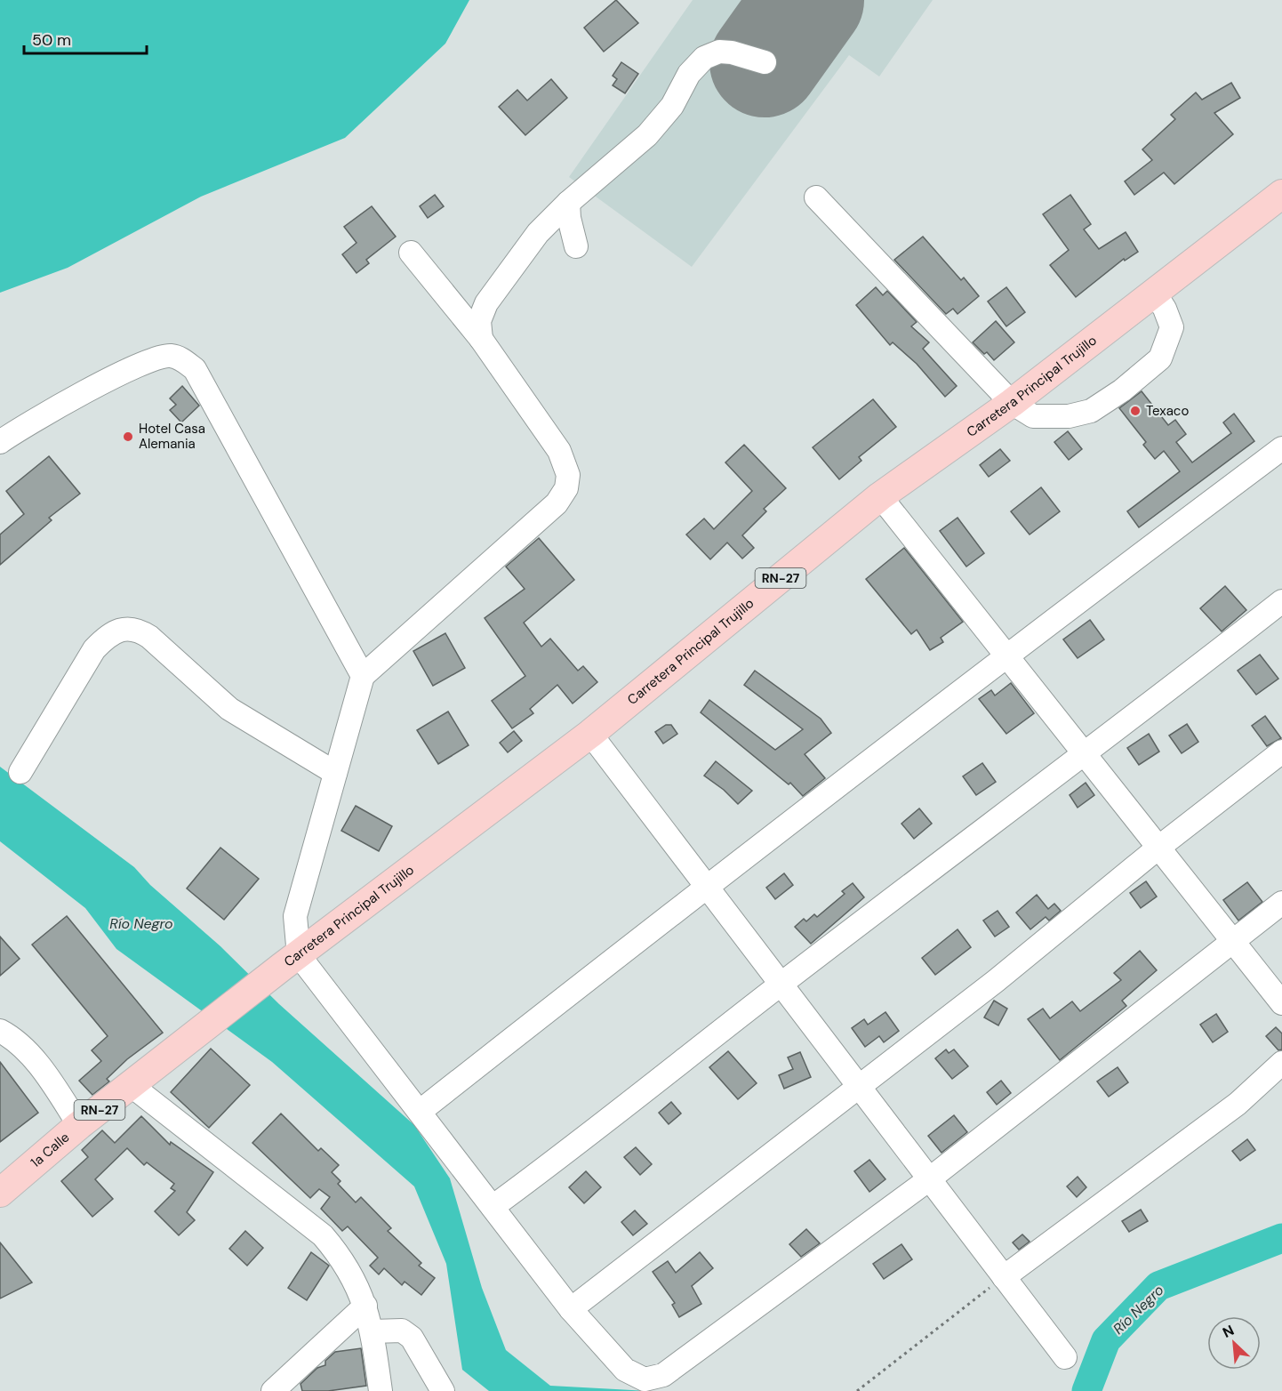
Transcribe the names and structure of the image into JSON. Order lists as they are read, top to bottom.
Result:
{
  "streets": {
    "main road": ["Carretera Principal Trujillo", "RN-27", "1a Calle"]
  },
  "crossings": [
    ["Carretera Principal Trujillo", "1a Calle"]
  ],
  "water": ["Río Negro"],
  "places": ["Texaco", "Hotel Casa Alemania"],
  "scale_bar": "50 m",
  "north": "top left"
}
